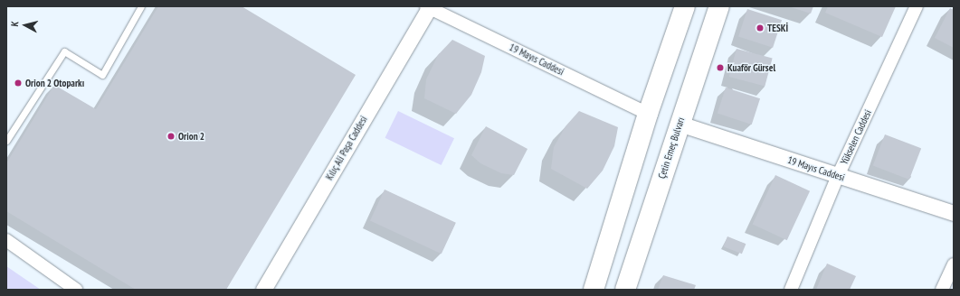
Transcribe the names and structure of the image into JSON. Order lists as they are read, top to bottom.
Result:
{
  "streets": {
    "main road": ["Çetin Emeç Bulvarı"],
    "street": ["19 Mayıs Caddesi", "Yükselen Caddesi", "Kılıç Ali Paşa Caddesi"]
  },
  "crossings": [
    ["19 Mayıs Caddesi", "Yükselen Caddesi"],
    ["19 Mayıs Caddesi", "Kılıç Ali Paşa Caddesi"],
    ["19 Mayıs Caddesi", "Çetin Emeç Bulvarı"]
  ],
  "places": [
    "TESKİ",
    "Kuaför Gürsel",
    "Orion 2 Otoparkı",
    "Orion 2"
  ],
  "north": "left"
}
